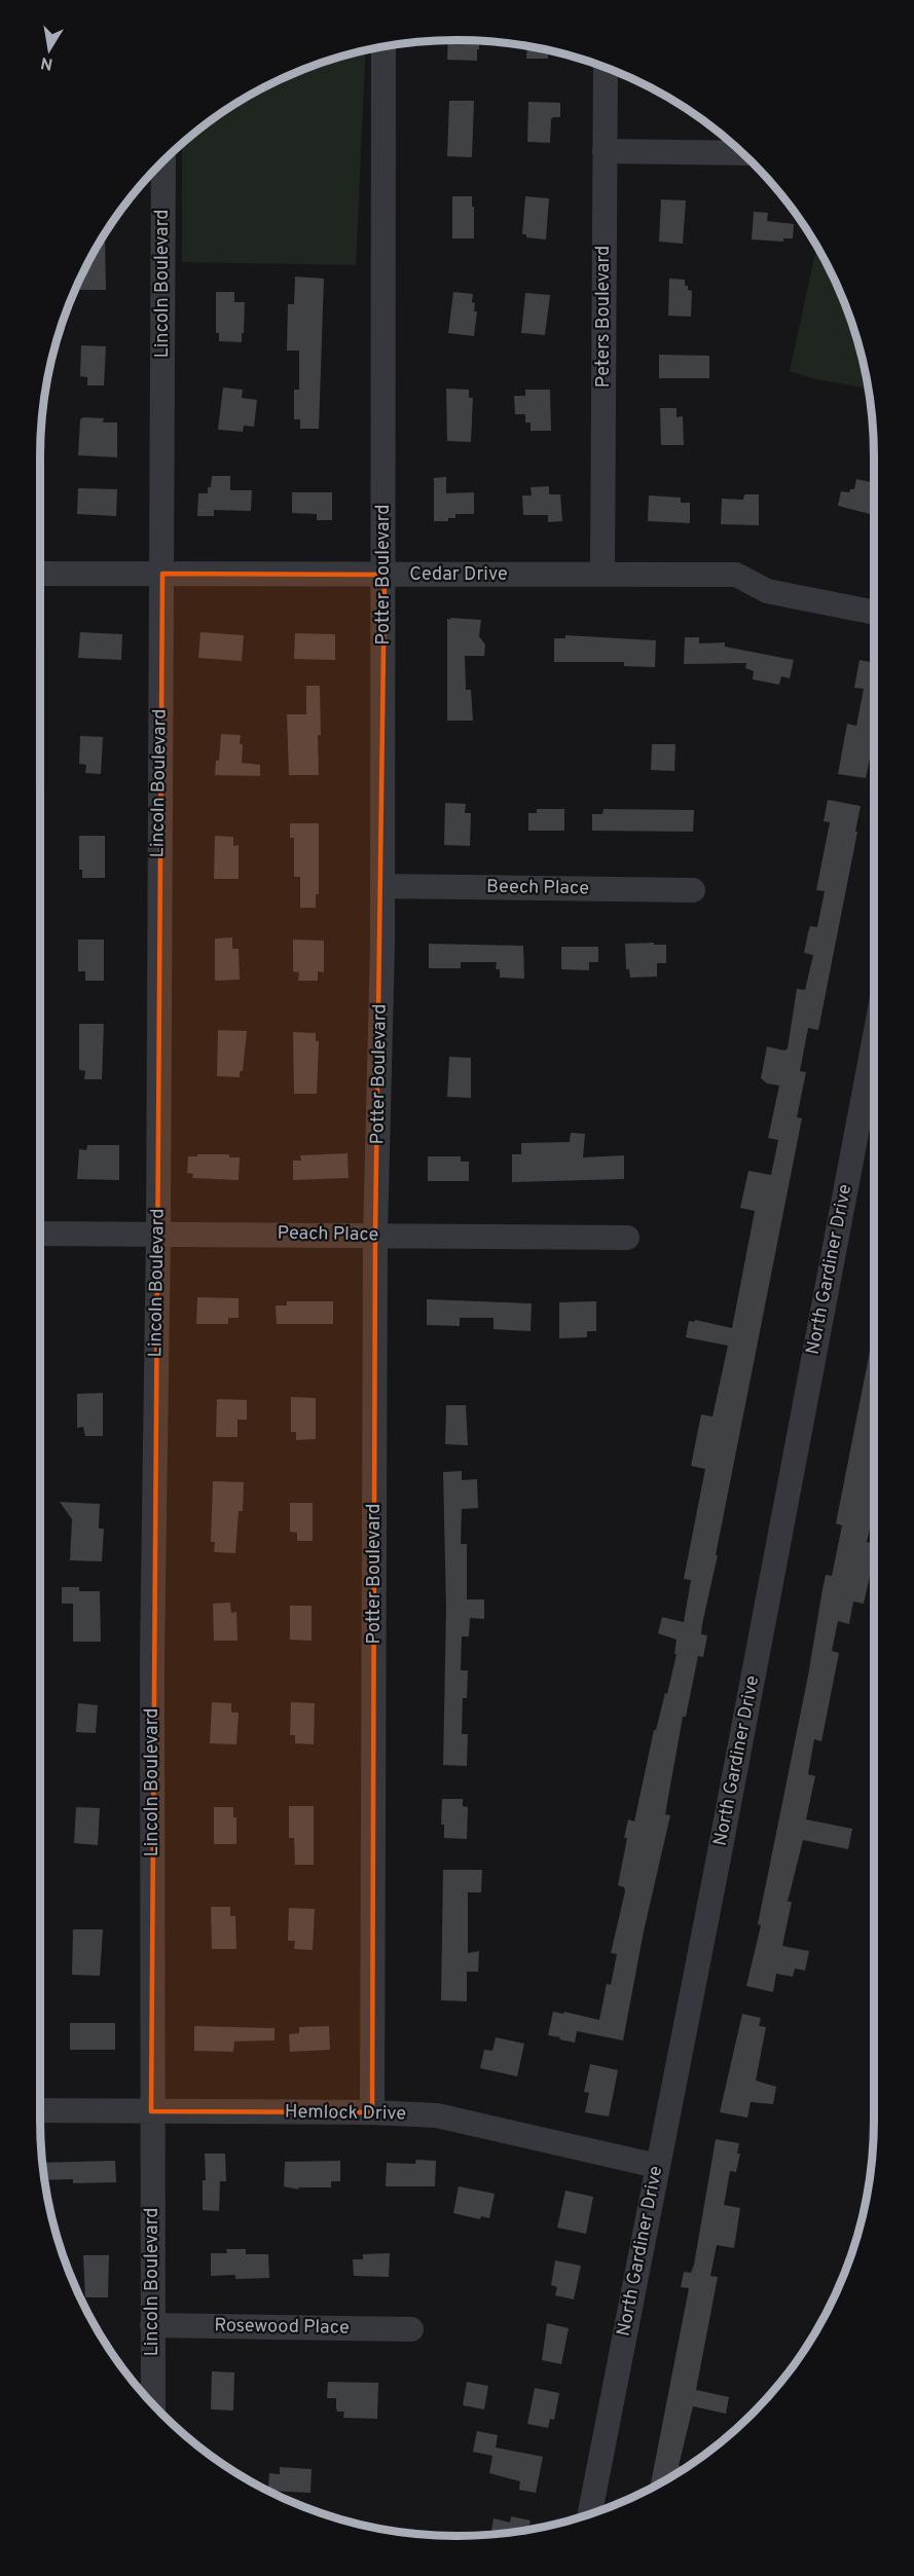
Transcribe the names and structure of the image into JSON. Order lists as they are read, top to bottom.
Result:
{
  "streets": {
    "street": [
      "Lincoln Boulevard",
      "Peters Boulevard",
      "Potter Boulevard",
      "Cedar Drive",
      "Beech Place",
      "Peach Place",
      "North Gardiner Drive",
      "Hemlock Drive",
      "Rosewood Place"
    ]
  },
  "crossings": [
    ["Lincoln Boulevard", "Cedar Drive"],
    ["Lincoln Boulevard", "Peach Place"],
    ["Lincoln Boulevard", "Hemlock Drive"],
    ["Lincoln Boulevard", "Rosewood Place"],
    ["Peters Boulevard", "Cedar Drive"],
    ["Potter Boulevard", "Cedar Drive"],
    ["Potter Boulevard", "Beech Place"],
    ["Potter Boulevard", "Peach Place"],
    ["Potter Boulevard", "Hemlock Drive"],
    ["North Gardiner Drive", "Hemlock Drive"]
  ],
  "north": "bottom"
}
